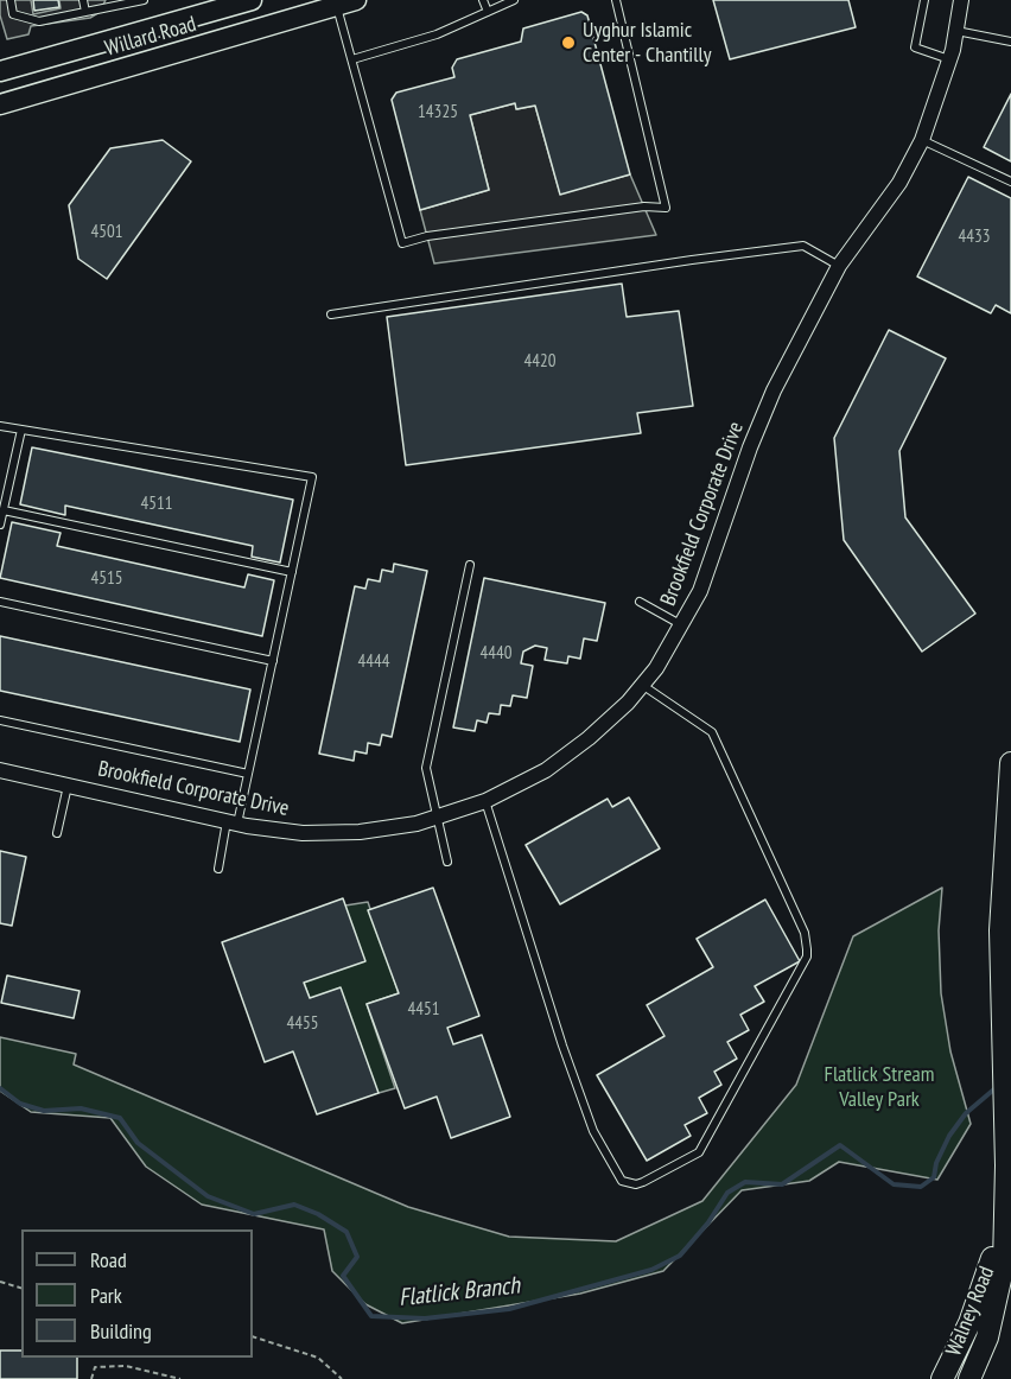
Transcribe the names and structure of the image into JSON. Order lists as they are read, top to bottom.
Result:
{
  "streets": {
    "main road": ["Willard Road", "Walney Road"],
    "street": ["Brookfield Corporate Drive"]
  },
  "water": ["Flatlick Branch"],
  "parks": ["Flatlick Stream Valley Park"],
  "places": ["Uyghur Islamic Center - Chantilly"],
  "house_numbers": [
    "14325",
    "4501",
    "4433",
    "4420",
    "4511",
    "4515",
    "4440",
    "4444",
    "4451",
    "4455"
  ],
  "legend": ["Road", "Park", "Building"]
}
